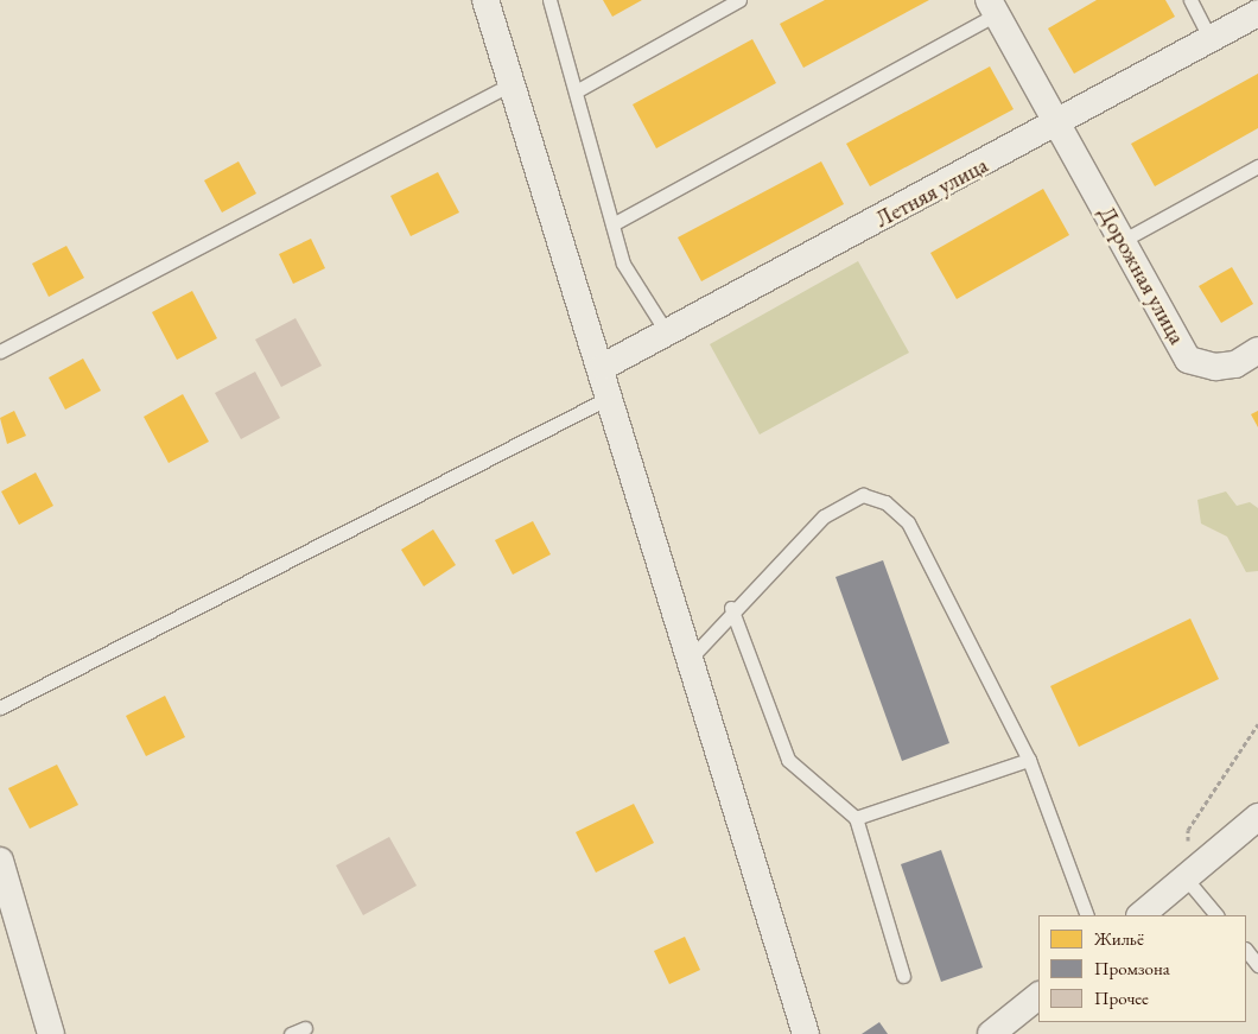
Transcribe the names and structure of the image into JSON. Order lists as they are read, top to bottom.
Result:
{
  "streets": {
    "street": ["Летняя улица", "Дорожная улица"]
  },
  "crossings": [
    ["Летняя улица", "Дорожная улица"]
  ],
  "legend": ["Жильё", "Промзона", "Прочее"]
}
